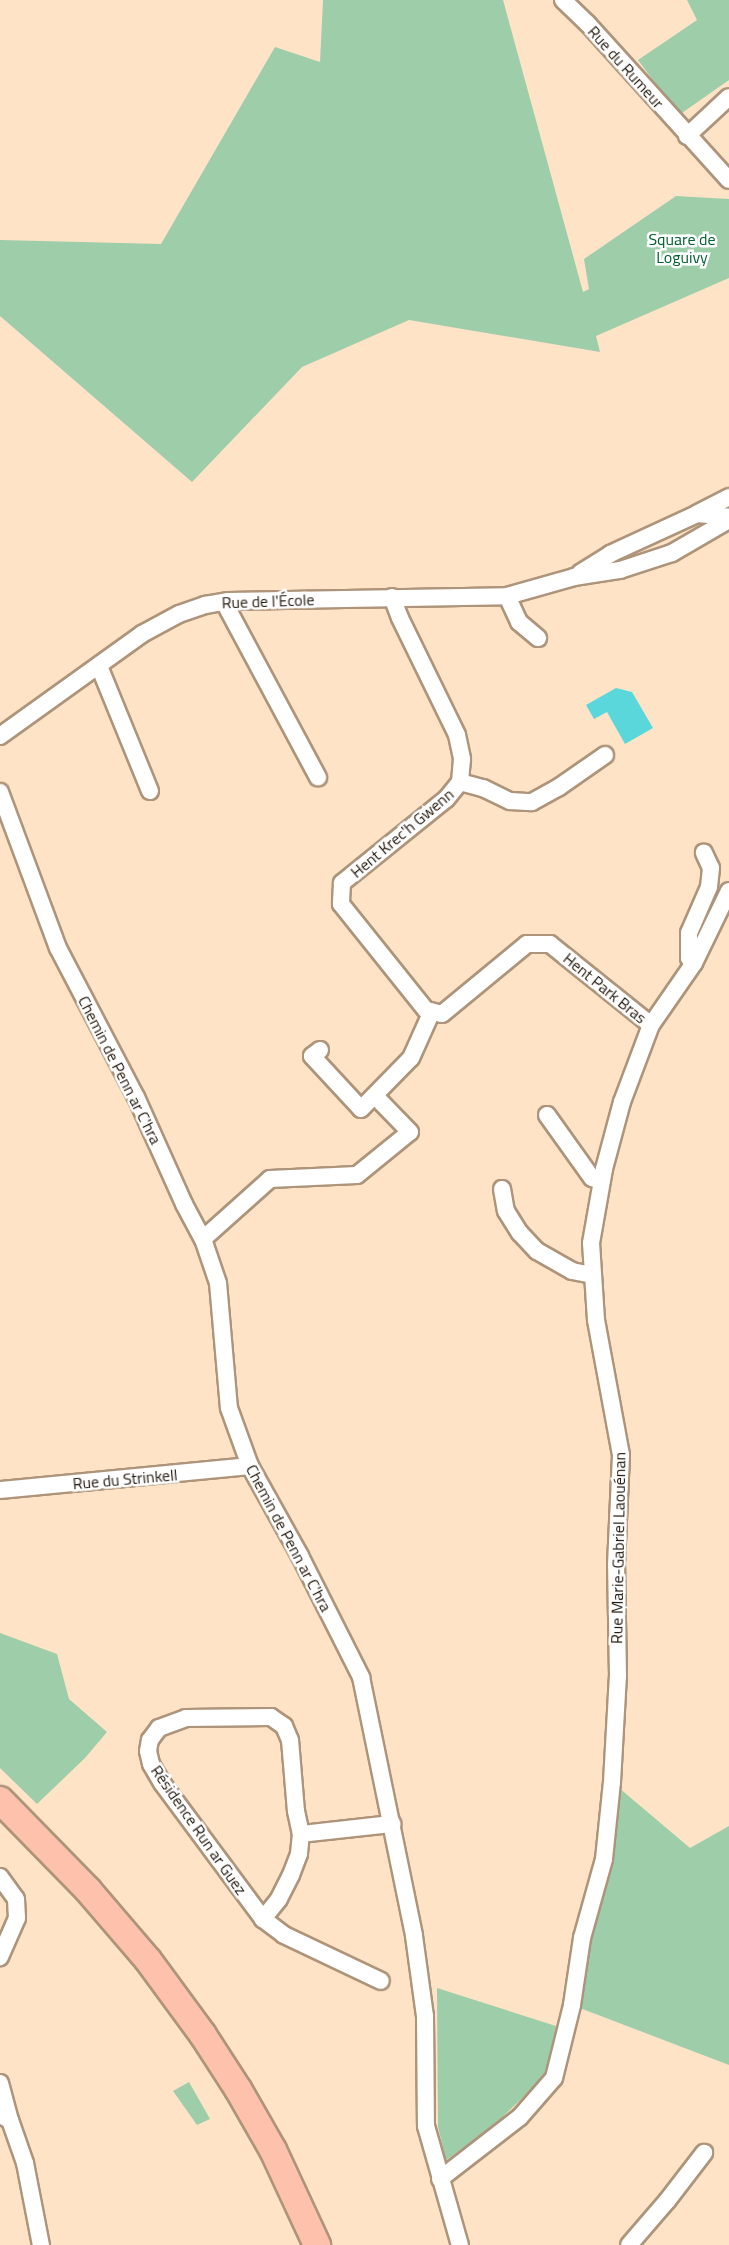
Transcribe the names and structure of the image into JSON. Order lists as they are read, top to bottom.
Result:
{
  "streets": {
    "street": [
      "Rue du Rumeur",
      "Rue de l'École",
      "Hent Krec'h Gwenn",
      "Hent Park Bras",
      "Chemin de Penn ar C'hra",
      "Rue du Strinkell",
      "Rue Marie-Gabriel Laouénan",
      "Résidence Run ar Guez"
    ]
  },
  "crossings": [
    ["Rue de l'École", "Hent Krec'h Gwenn"],
    ["Hent Krec'h Gwenn", "Hent Park Bras"],
    ["Hent Park Bras", "Rue Marie-Gabriel Laouénan"],
    ["Chemin de Penn ar C'hra", "Rue du Strinkell"],
    ["Chemin de Penn ar C'hra", "Rue Marie-Gabriel Laouénan"]
  ],
  "parks": ["Square de Loguivy"]
}
